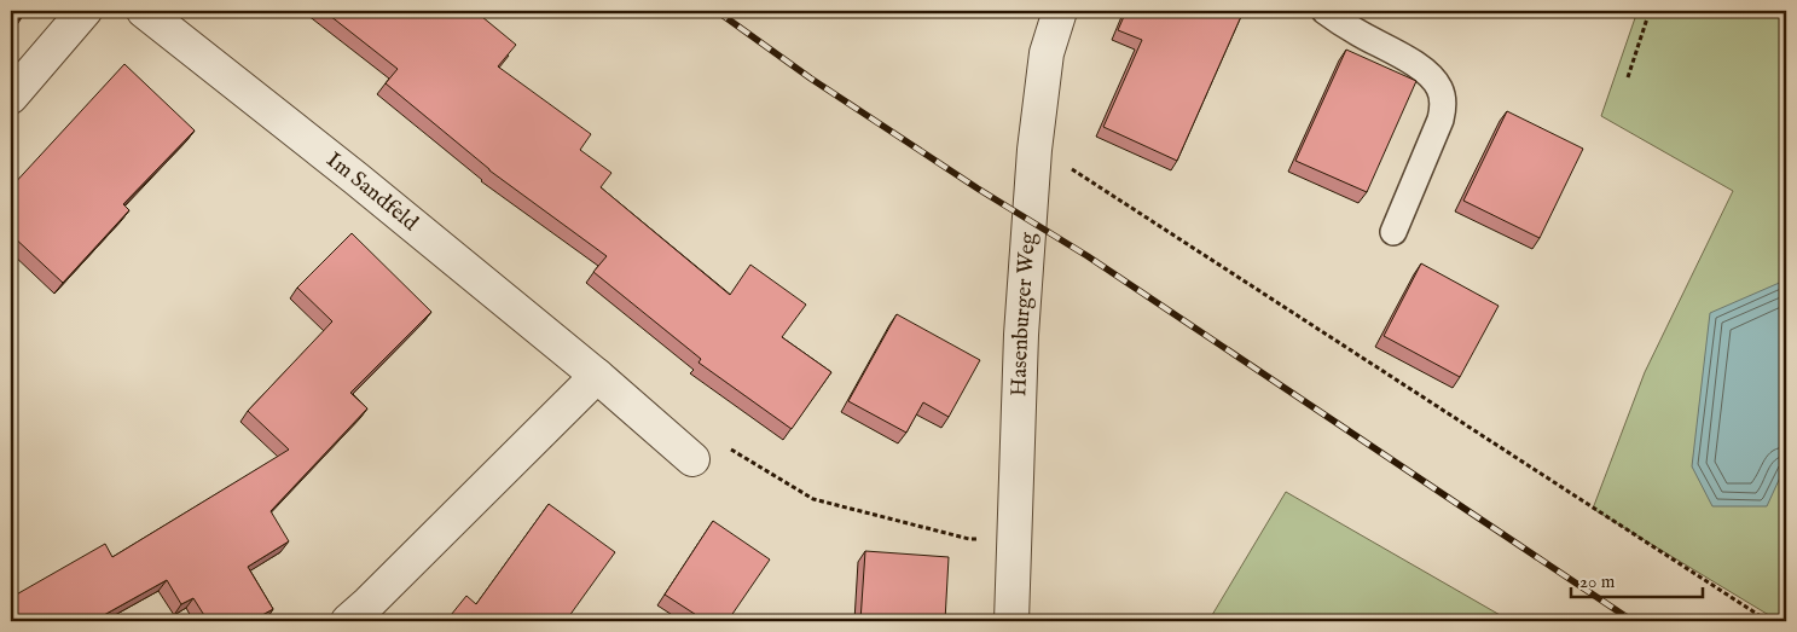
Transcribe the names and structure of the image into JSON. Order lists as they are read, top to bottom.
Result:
{
  "streets": {
    "street": ["Im Sandfeld", "Hasenburger Weg"]
  },
  "scale_bar": "20 m"
}
